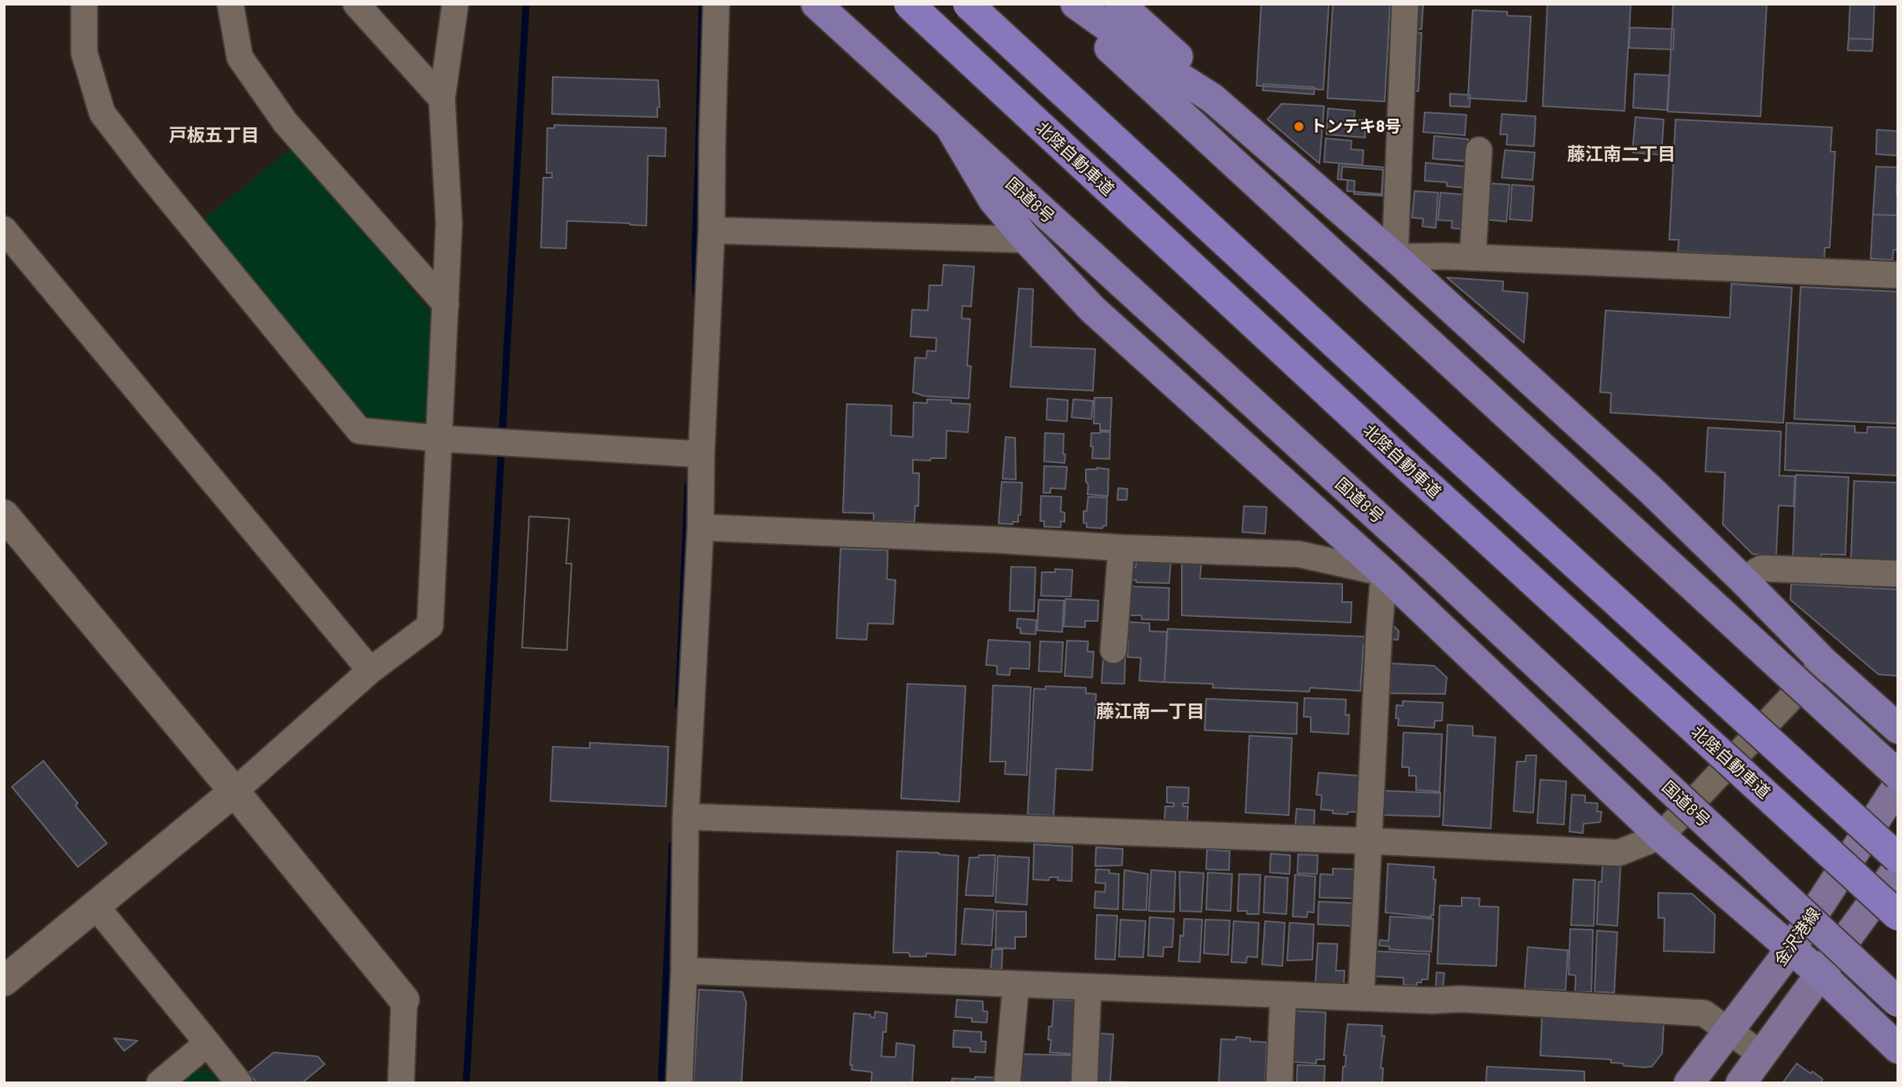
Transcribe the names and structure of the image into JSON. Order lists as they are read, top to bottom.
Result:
{
  "streets": {
    "highway": ["北陸自動車道", "国道8号"],
    "main road": ["金沢港線"]
  },
  "districts": ["戸板五丁目", "藤江南二丁目", "藤江南一丁目"],
  "places": ["トンテキ8号"]
}
